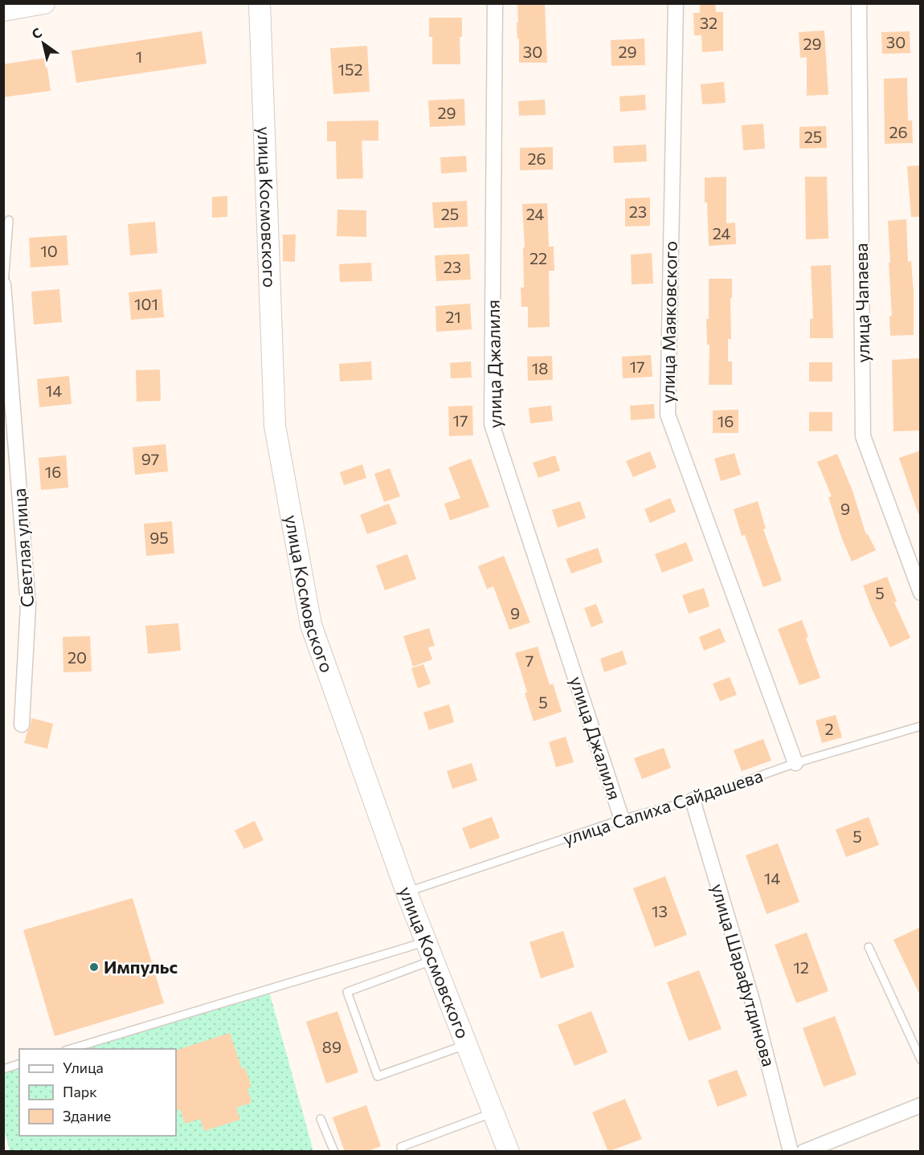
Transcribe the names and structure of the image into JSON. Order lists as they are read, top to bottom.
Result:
{
  "streets": {
    "main road": ["улица Космовского"],
    "street": [
      "улица Чапаева",
      "улица Маяковского",
      "улица Джалиля",
      "Светлая улица",
      "улица Шарафутдинова"
    ],
    "lane": ["улица Салиха Сайдашева"]
  },
  "crossings": [
    ["улица Космовского", "улица Салиха Сайдашева"],
    ["улица Маяковского", "улица Салиха Сайдашева"],
    ["улица Джалиля", "улица Салиха Сайдашева"],
    ["улица Салиха Сайдашева", "улица Шарафутдинова"]
  ],
  "places": ["Импульс"],
  "house_numbers": [
    "32",
    "30",
    "29",
    "30",
    "29",
    "1",
    "152",
    "29",
    "26",
    "25",
    "26",
    "23",
    "25",
    "24",
    "24",
    "10",
    "22",
    "23",
    "101",
    "21",
    "17",
    "18",
    "14",
    "17",
    "16",
    "97",
    "16",
    "9",
    "95",
    "5",
    "9",
    "20",
    "7",
    "5",
    "2",
    "5",
    "14",
    "13",
    "12",
    "89"
  ],
  "legend": ["Улица", "Парк", "Здание"],
  "north": "top left"
}
